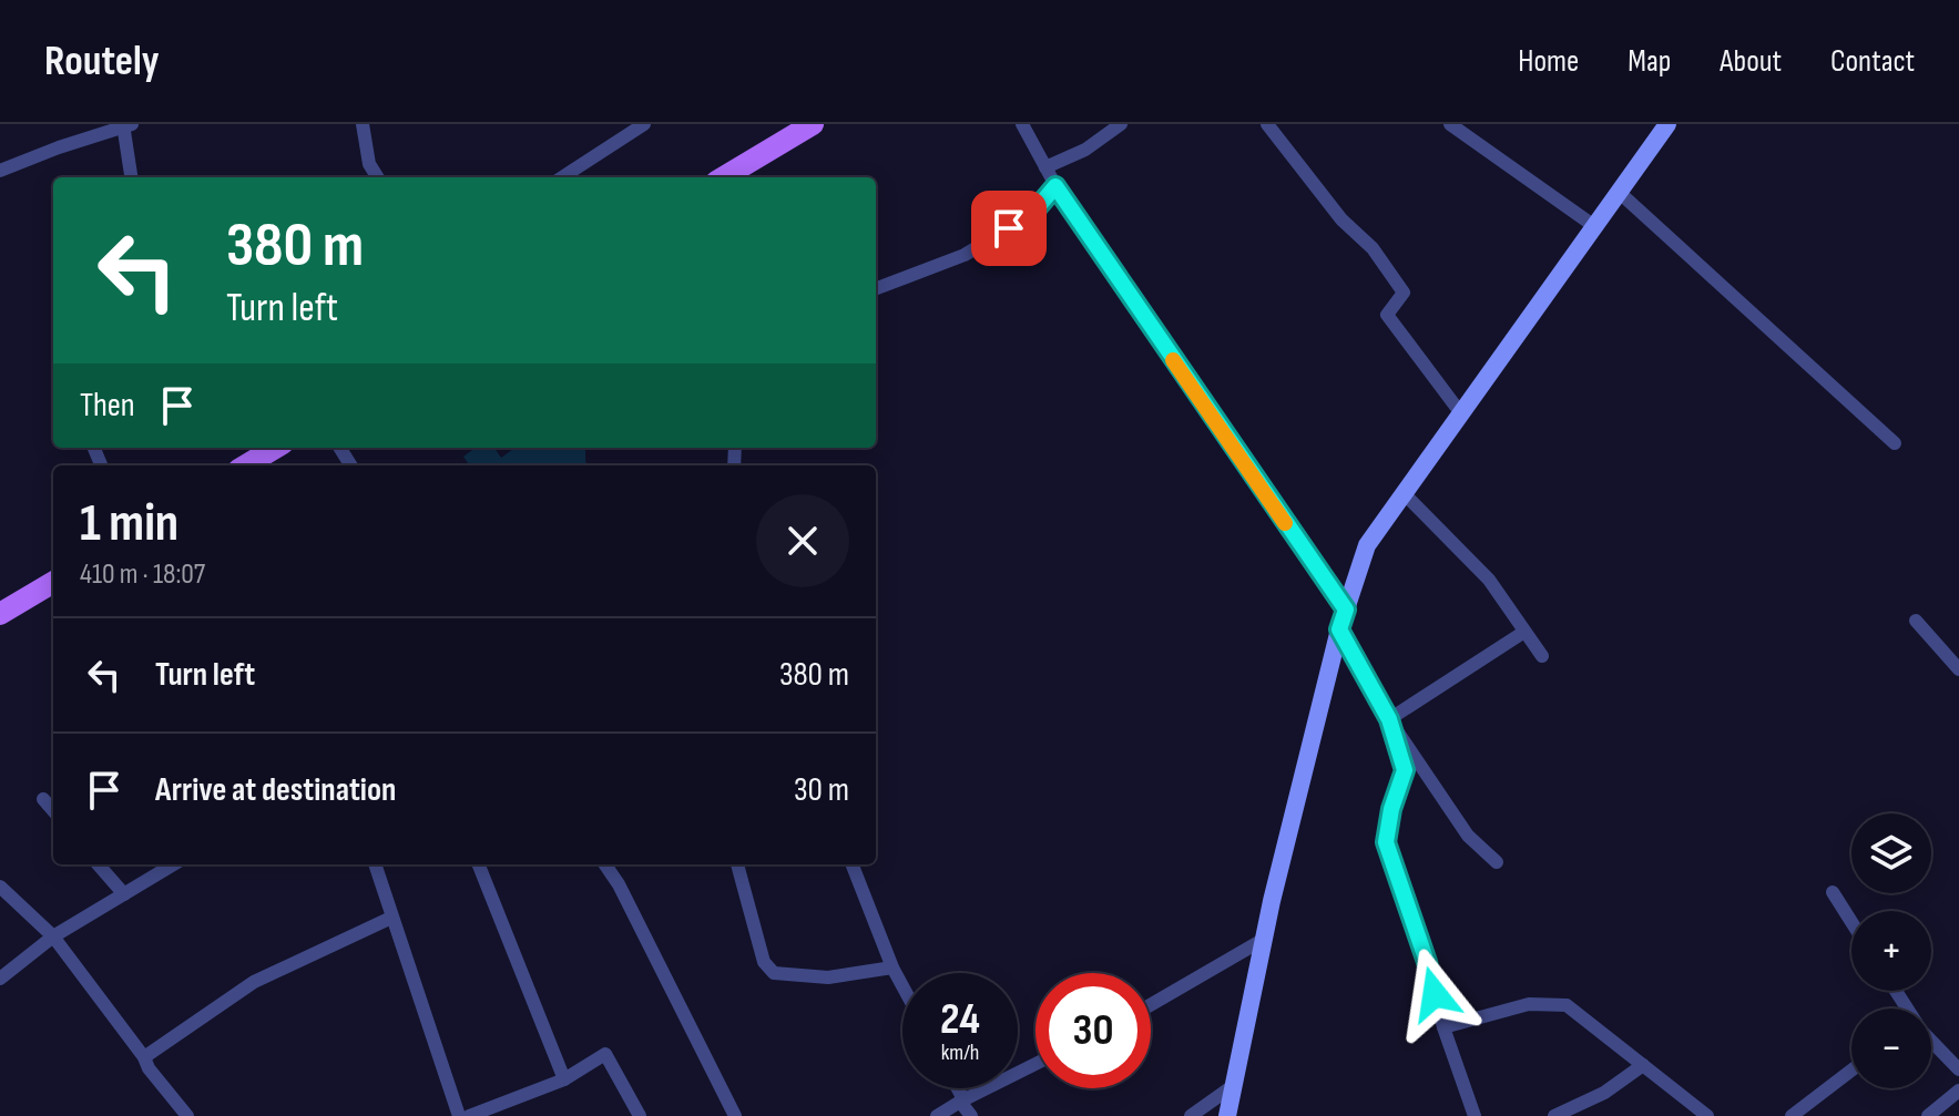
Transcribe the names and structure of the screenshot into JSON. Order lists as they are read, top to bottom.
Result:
{
  "page": {
    "header": "Routely",
    "nav": [
      "Home",
      "Map",
      "About",
      "Contact"
    ],
    "turn": ["380 m", "Turn left"],
    "then": "Then",
    "heading": ["1 min", "410 m · 18:07"],
    "list": [
      {
        "name": "Turn left",
        "value": "380 m"
      },
      {
        "name": "Arrive at destination",
        "value": "30 m"
      }
    ],
    "map_buttons": ["+", "−"],
    "speed": "24 km/h",
    "limit": "30"
  }
}
